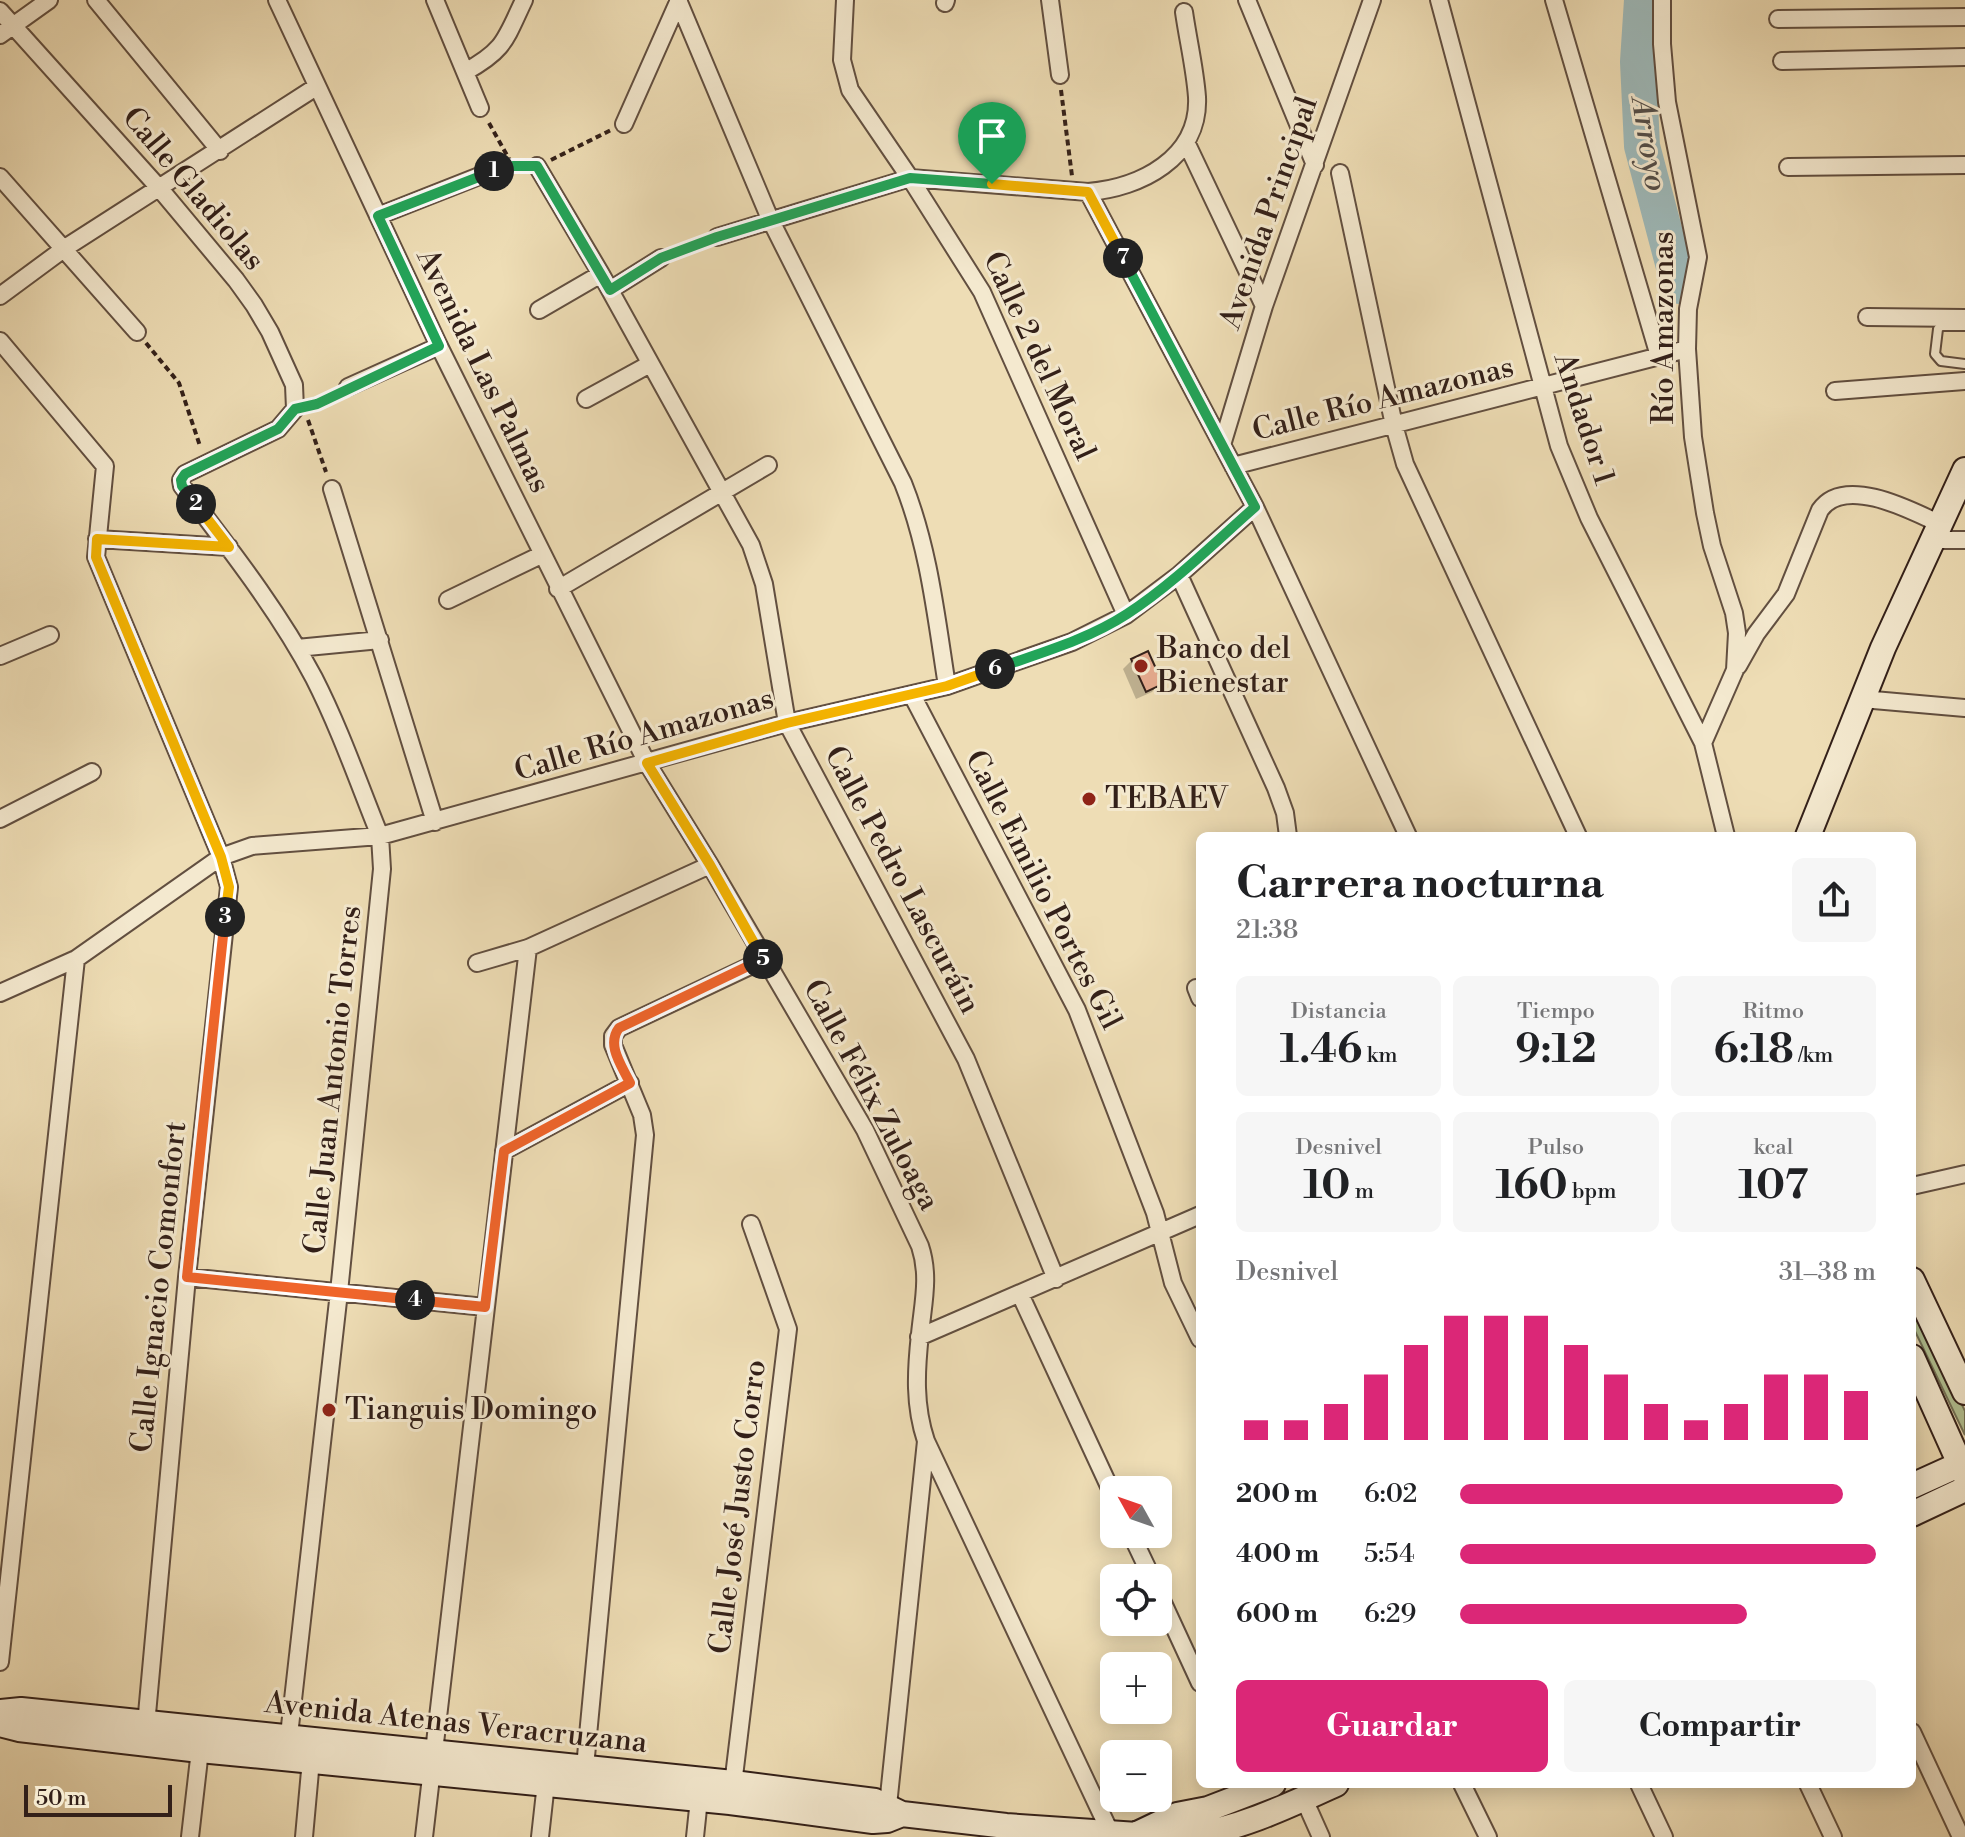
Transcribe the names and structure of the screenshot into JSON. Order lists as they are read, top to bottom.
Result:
{
  "streets": {
    "main road": ["Avenida Atenas Veracruzana"],
    "street": [
      "Calle Gladiolas",
      "Avenida Principal",
      "Río Amazonas",
      "Calle 2 del Moral",
      "Avenida Las Palmas",
      "Calle Río Amazonas",
      "Andador 1",
      "Calle Pedro Lascuráin",
      "Calle Emilio Portes Gil",
      "Calle Juan Antonio Torres",
      "Calle Félix Zuloaga",
      "Calle Ignacio Comonfort",
      "Calle José Justo Corro"
    ]
  },
  "crossings": [
    ["Río Amazonas", "Calle Río Amazonas"],
    ["Río Amazonas", "Andador 1"],
    ["Calle 2 del Moral", "Calle Río Amazonas"],
    ["Avenida Las Palmas", "Calle Río Amazonas"],
    ["Avenida Las Palmas", "Calle Félix Zuloaga"],
    ["Calle Río Amazonas", "Andador 1"],
    ["Calle Río Amazonas", "Calle Pedro Lascuráin"],
    ["Calle Río Amazonas", "Calle Emilio Portes Gil"],
    ["Calle Río Amazonas", "Calle Juan Antonio Torres"],
    ["Calle Río Amazonas", "Calle Félix Zuloaga"],
    ["Calle Río Amazonas", "Calle Ignacio Comonfort"],
    ["Calle Juan Antonio Torres", "Avenida Atenas Veracruzana"],
    ["Calle Félix Zuloaga", "Avenida Atenas Veracruzana"],
    ["Calle Ignacio Comonfort", "Avenida Atenas Veracruzana"],
    ["Calle José Justo Corro", "Avenida Atenas Veracruzana"]
  ],
  "water": ["Arroyo"],
  "places": ["Banco del Bienestar", "TEBAEV", "Tianguis Domingo"],
  "scale_bar": "50 m",
  "north": "top left",
  "page": {
    "pins": [
      "1",
      "7",
      "2",
      "6",
      "3",
      "5",
      "4"
    ],
    "heading": ["Carrera nocturna", "21:38"],
    "stats": [
      ["Distancia", "1.46 km"],
      ["Tiempo", "9:12"],
      ["Ritmo", "6:18 /km"],
      ["Desnivel", "10 m"],
      ["Pulso", "160 bpm"],
      ["kcal", "107"]
    ],
    "chart": ["Desnivel", "31–38 m"],
    "list": [
      {
        "name": "200 m",
        "note": "6:02"
      },
      {
        "name": "400 m",
        "note": "5:54"
      },
      {
        "name": "600 m",
        "note": "6:29"
      }
    ],
    "map_buttons": ["+", "−"],
    "buttons": ["Guardar", "Compartir"],
    "scale": "50 m"
  }
}
